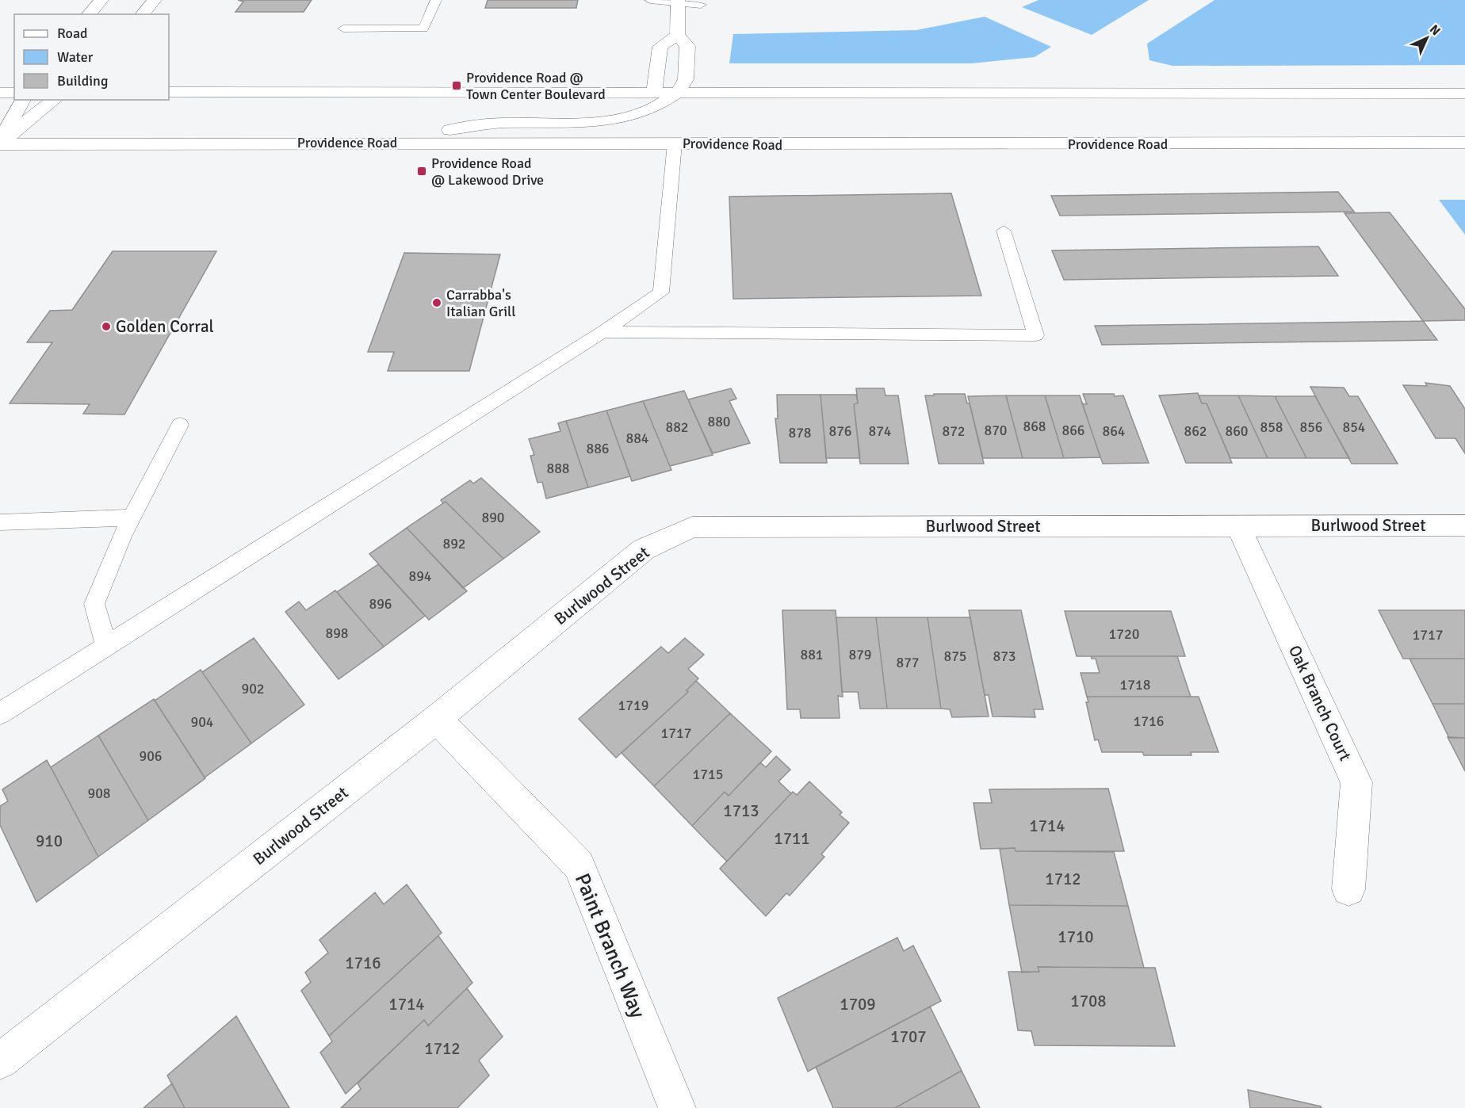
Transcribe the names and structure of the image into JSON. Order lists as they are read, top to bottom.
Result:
{
  "streets": {
    "main road": [
      "Providence Road",
      "Burlwood Street",
      "Oak Branch Court",
      "Paint Branch Way"
    ]
  },
  "crossings": [
    ["Burlwood Street", "Oak Branch Court"],
    ["Burlwood Street", "Paint Branch Way"]
  ],
  "places": {
    "transit": ["Providence Road @ Town Center Boulevard", "Providence Road @ Lakewood Drive"],
    "other": ["Carrabba's Italian Grill", "Golden Corral"]
  },
  "house_numbers": [
    "880",
    "868",
    "882",
    "858",
    "856",
    "854",
    "870",
    "866",
    "876",
    "874",
    "872",
    "864",
    "862",
    "860",
    "878",
    "884",
    "886",
    "888",
    "890",
    "892",
    "894",
    "896",
    "898",
    "1720",
    "1717",
    "881",
    "879",
    "875",
    "873",
    "877",
    "1718",
    "902",
    "1719",
    "1716",
    "904",
    "1717",
    "906",
    "1715",
    "908",
    "1713",
    "1714",
    "1711",
    "910",
    "1712",
    "1710",
    "1716",
    "1708",
    "1714",
    "1709",
    "1707",
    "1712"
  ],
  "legend": ["Road", "Water", "Building"],
  "north": "top right"
}
